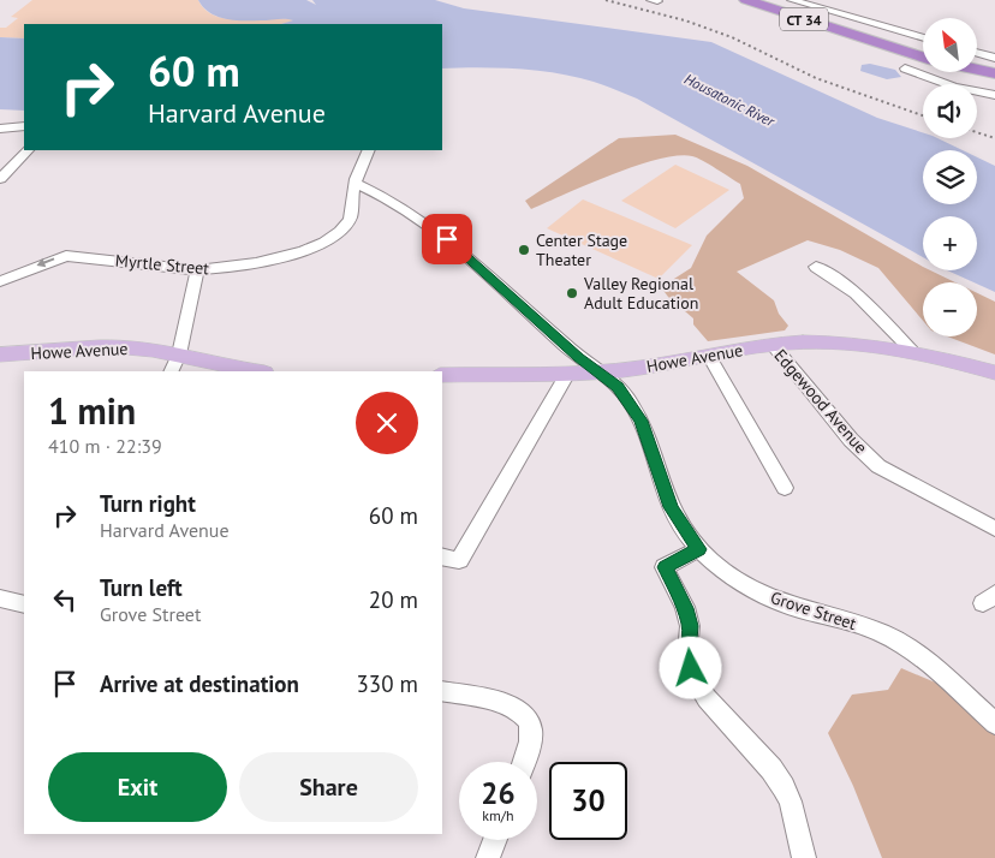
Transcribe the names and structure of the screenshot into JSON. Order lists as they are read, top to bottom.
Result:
{
  "streets": {
    "highway": ["CT 34"],
    "main road": ["Howe Avenue"],
    "street": ["Myrtle Street", "Edgewood Avenue", "Grove Street"]
  },
  "crossings": [
    ["Myrtle Street", "Grove Street"],
    ["Howe Avenue", "Edgewood Avenue"],
    ["Howe Avenue", "Grove Street"]
  ],
  "one_way": ["Myrtle Street"],
  "water": ["Housatonic River"],
  "places": ["Center Stage Theater", "Valley Regional Adult Education"],
  "north": "top left",
  "page": {
    "map_buttons": ["+", "−"],
    "turn": ["60 m", "Harvard Avenue"],
    "heading": ["1 min", "410 m · 22:39"],
    "list": [
      {
        "name": "Turn right",
        "note": "Harvard Avenue",
        "value": "60 m"
      },
      {
        "name": "Turn left",
        "note": "Grove Street",
        "value": "20 m"
      },
      {
        "name": "Arrive at destination",
        "value": "330 m"
      }
    ],
    "buttons": ["Exit", "Share"],
    "speed": "26 km/h",
    "limit": "30"
  }
}
